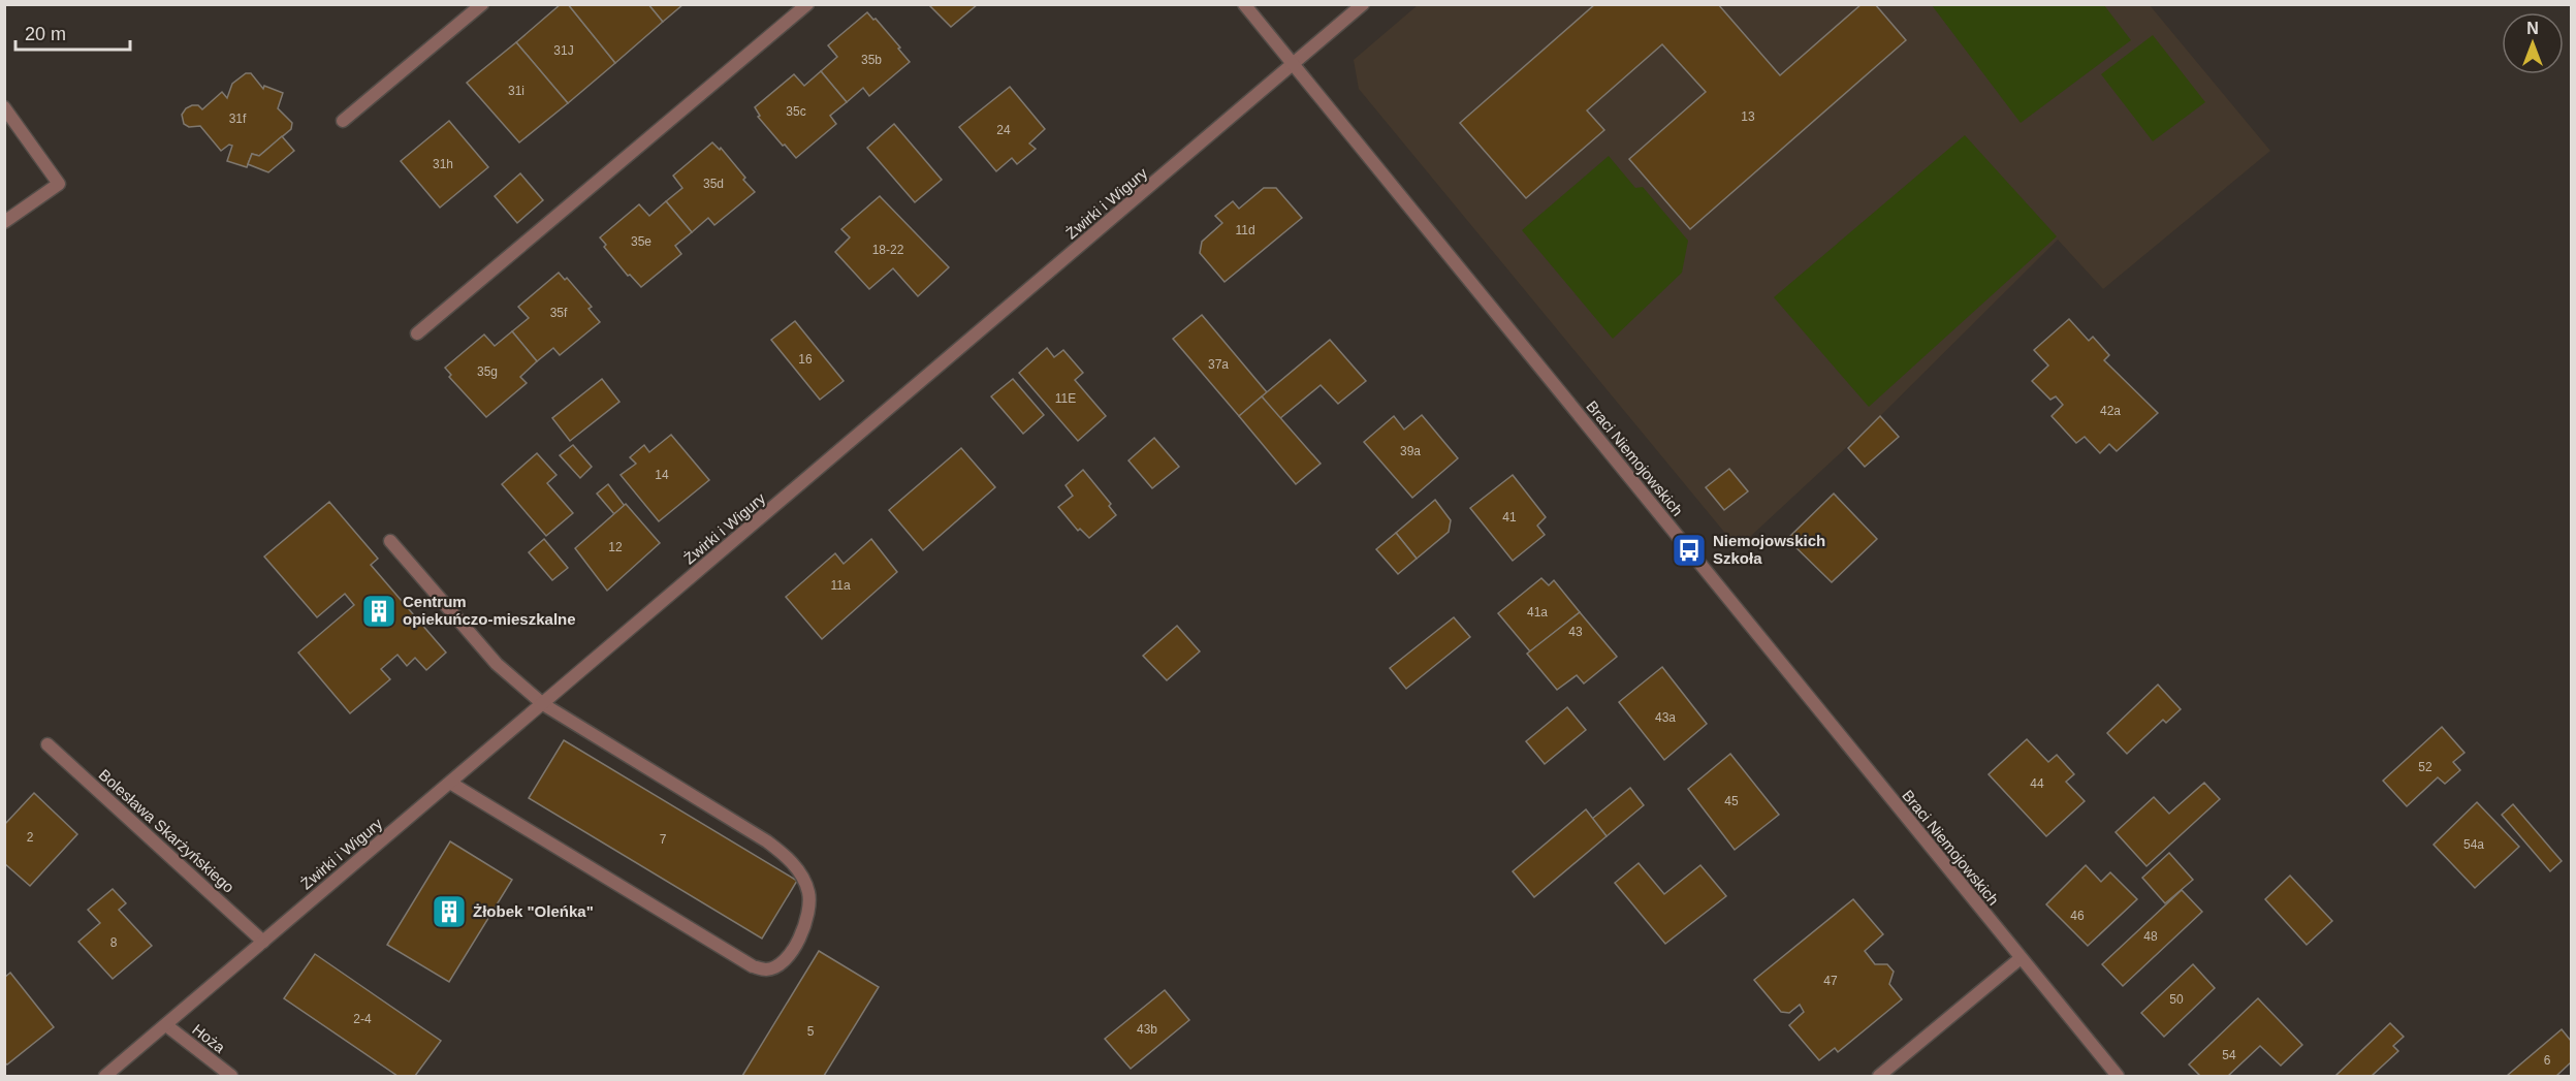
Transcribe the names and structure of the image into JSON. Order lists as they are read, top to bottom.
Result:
{
  "streets": {
    "street": [
      "Żwirki i Wigury",
      "Braci Niemojowskich",
      "Bolesława Skarżyńskiego",
      "Hoża"
    ]
  },
  "crossings": [
    ["Żwirki i Wigury", "Braci Niemojowskich"],
    ["Żwirki i Wigury", "Bolesława Skarżyńskiego"],
    ["Żwirki i Wigury", "Hoża"]
  ],
  "places": {
    "bus stop": ["Niemojowskich Szkoła"],
    "building": ["Centrum opiekuńczo-mieszkalne", "Żłobek \"Oleńka\""]
  },
  "house_numbers": [
    "31J",
    "35b",
    "31i",
    "35c",
    "13",
    "31f",
    "24",
    "31h",
    "35d",
    "11d",
    "35e",
    "18-22",
    "35f",
    "16",
    "37a",
    "35g",
    "11E",
    "42a",
    "39a",
    "14",
    "41",
    "12",
    "11a",
    "41a",
    "43",
    "43a",
    "52",
    "44",
    "45",
    "2",
    "7",
    "54a",
    "46",
    "48",
    "8",
    "47",
    "50",
    "2-4",
    "43b",
    "5",
    "54",
    "6"
  ],
  "scale_bar": "20 m",
  "north": "top"
}
